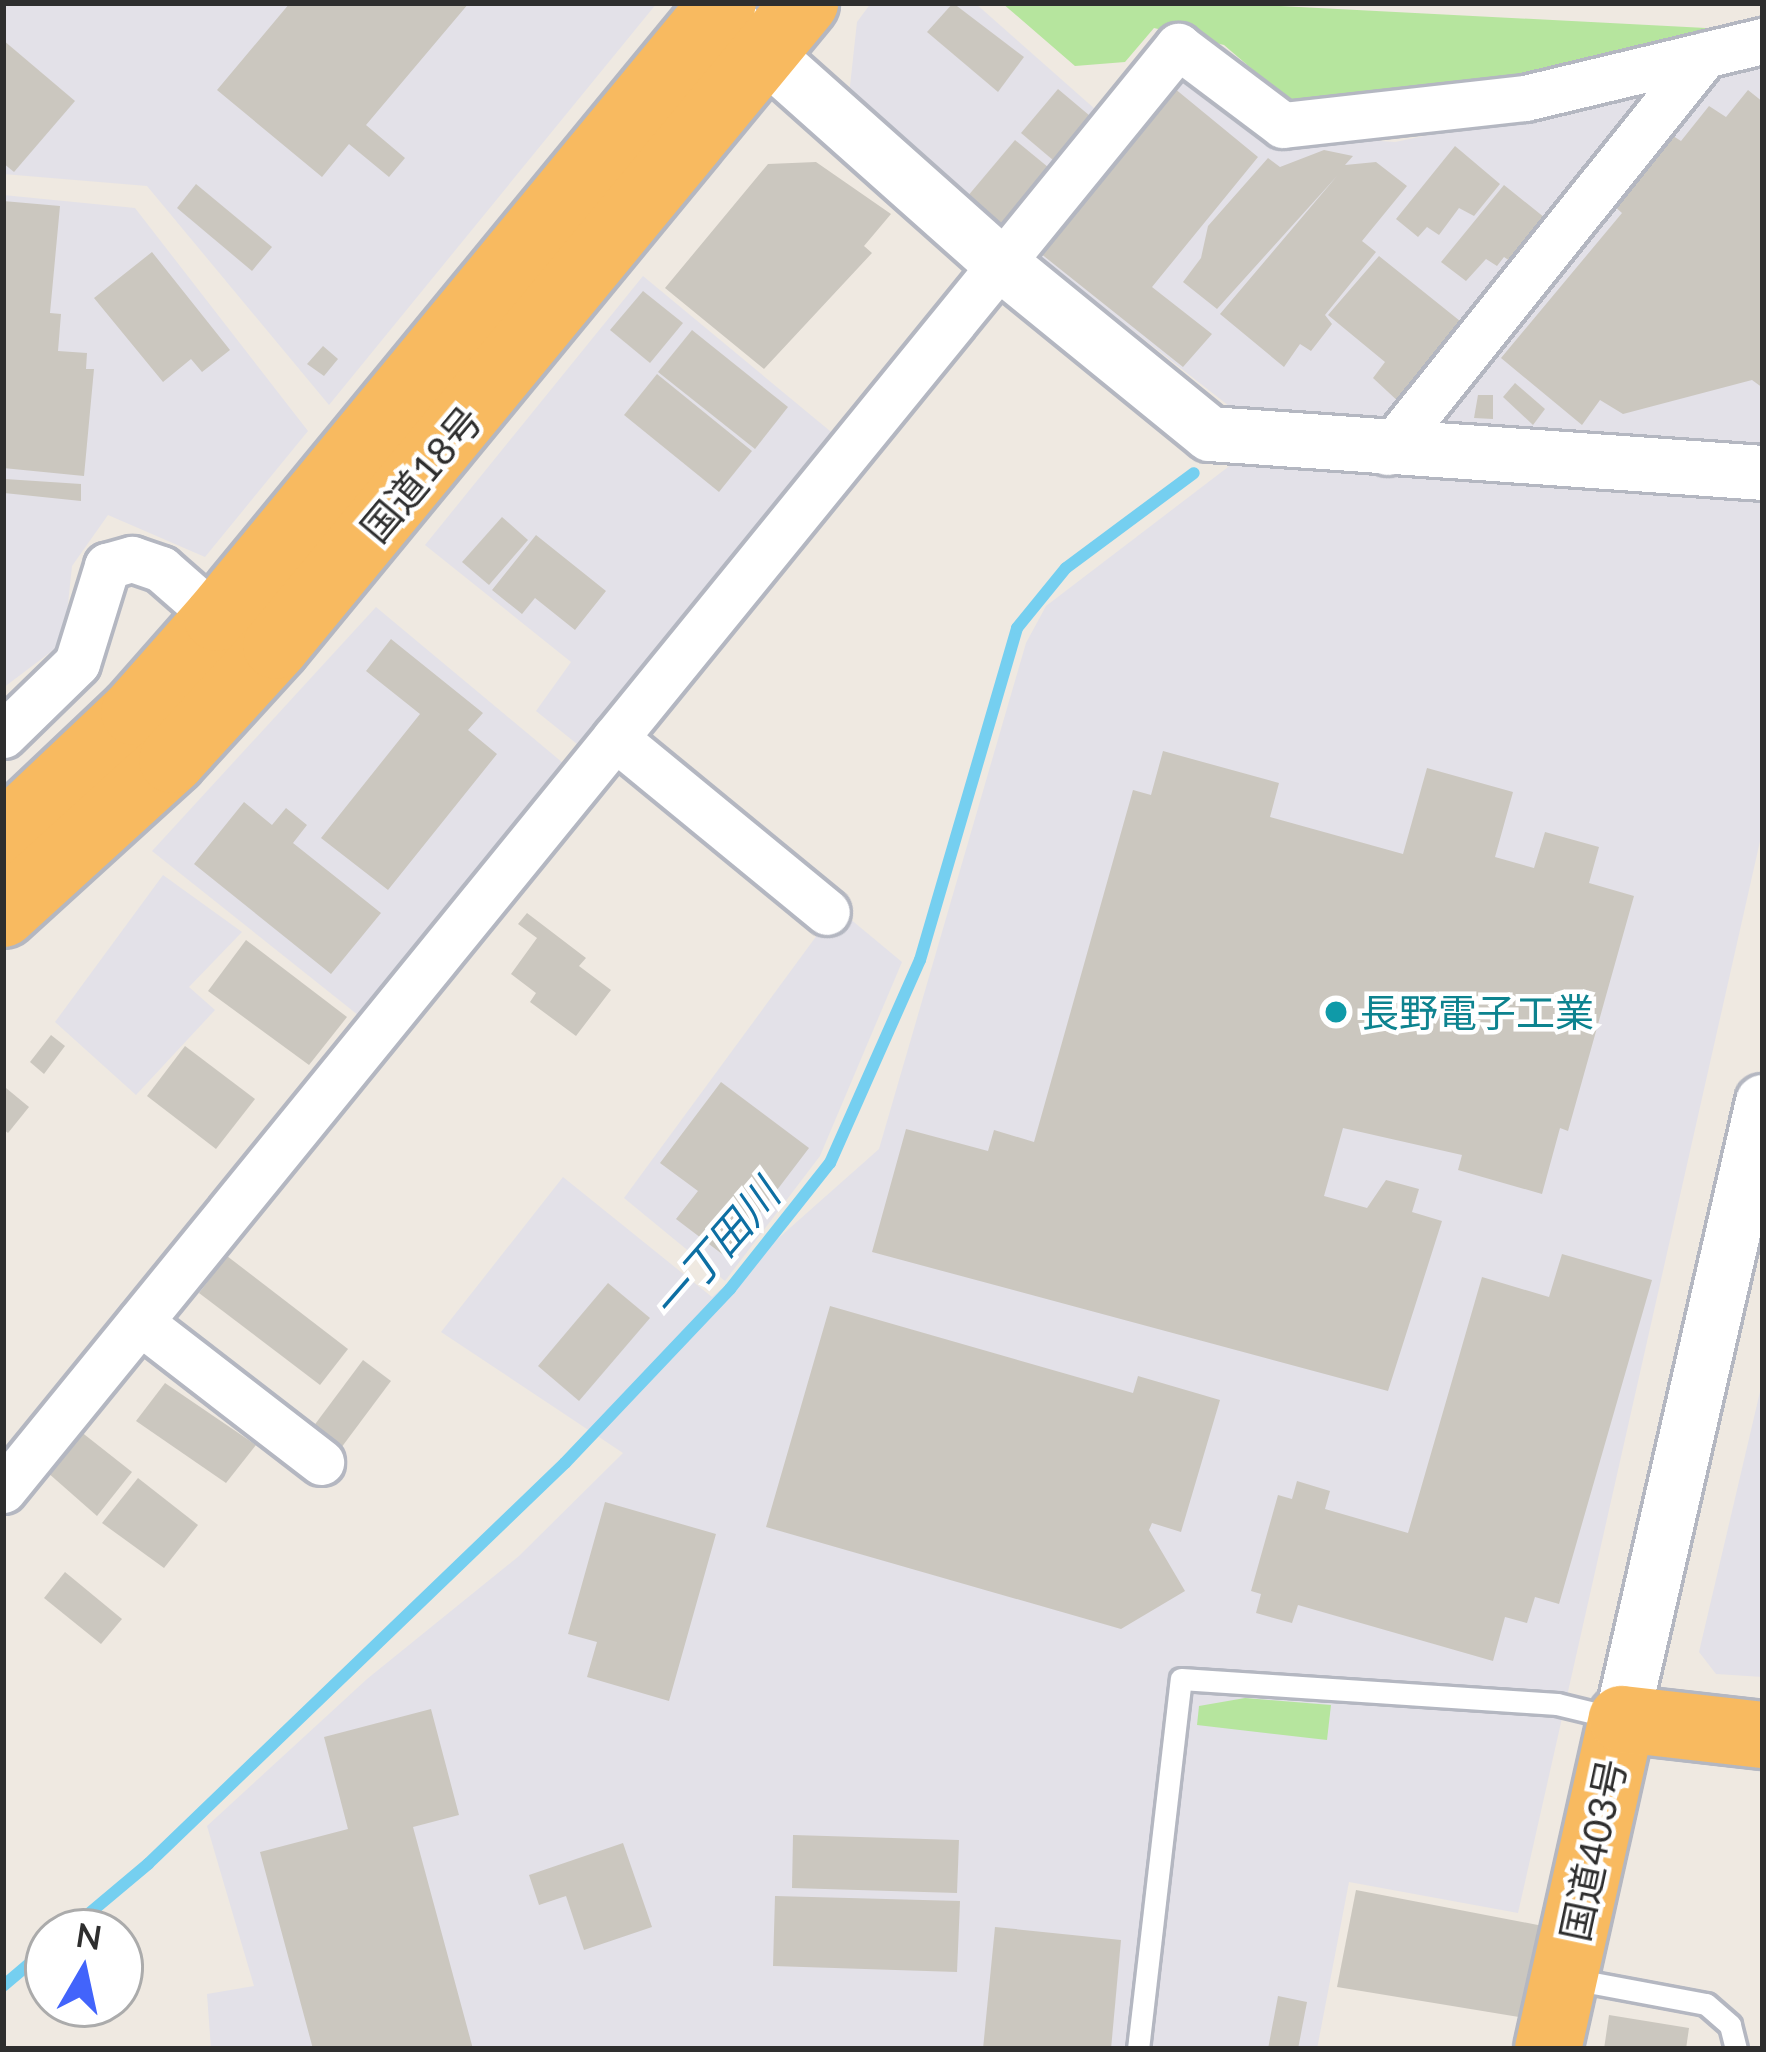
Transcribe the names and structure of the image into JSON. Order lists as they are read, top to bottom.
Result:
{
  "streets": {
    "highway": ["国道18号", "国道403号"]
  },
  "water": ["一丁田川"],
  "places": ["長野電子工業"],
  "north": "top"
}
